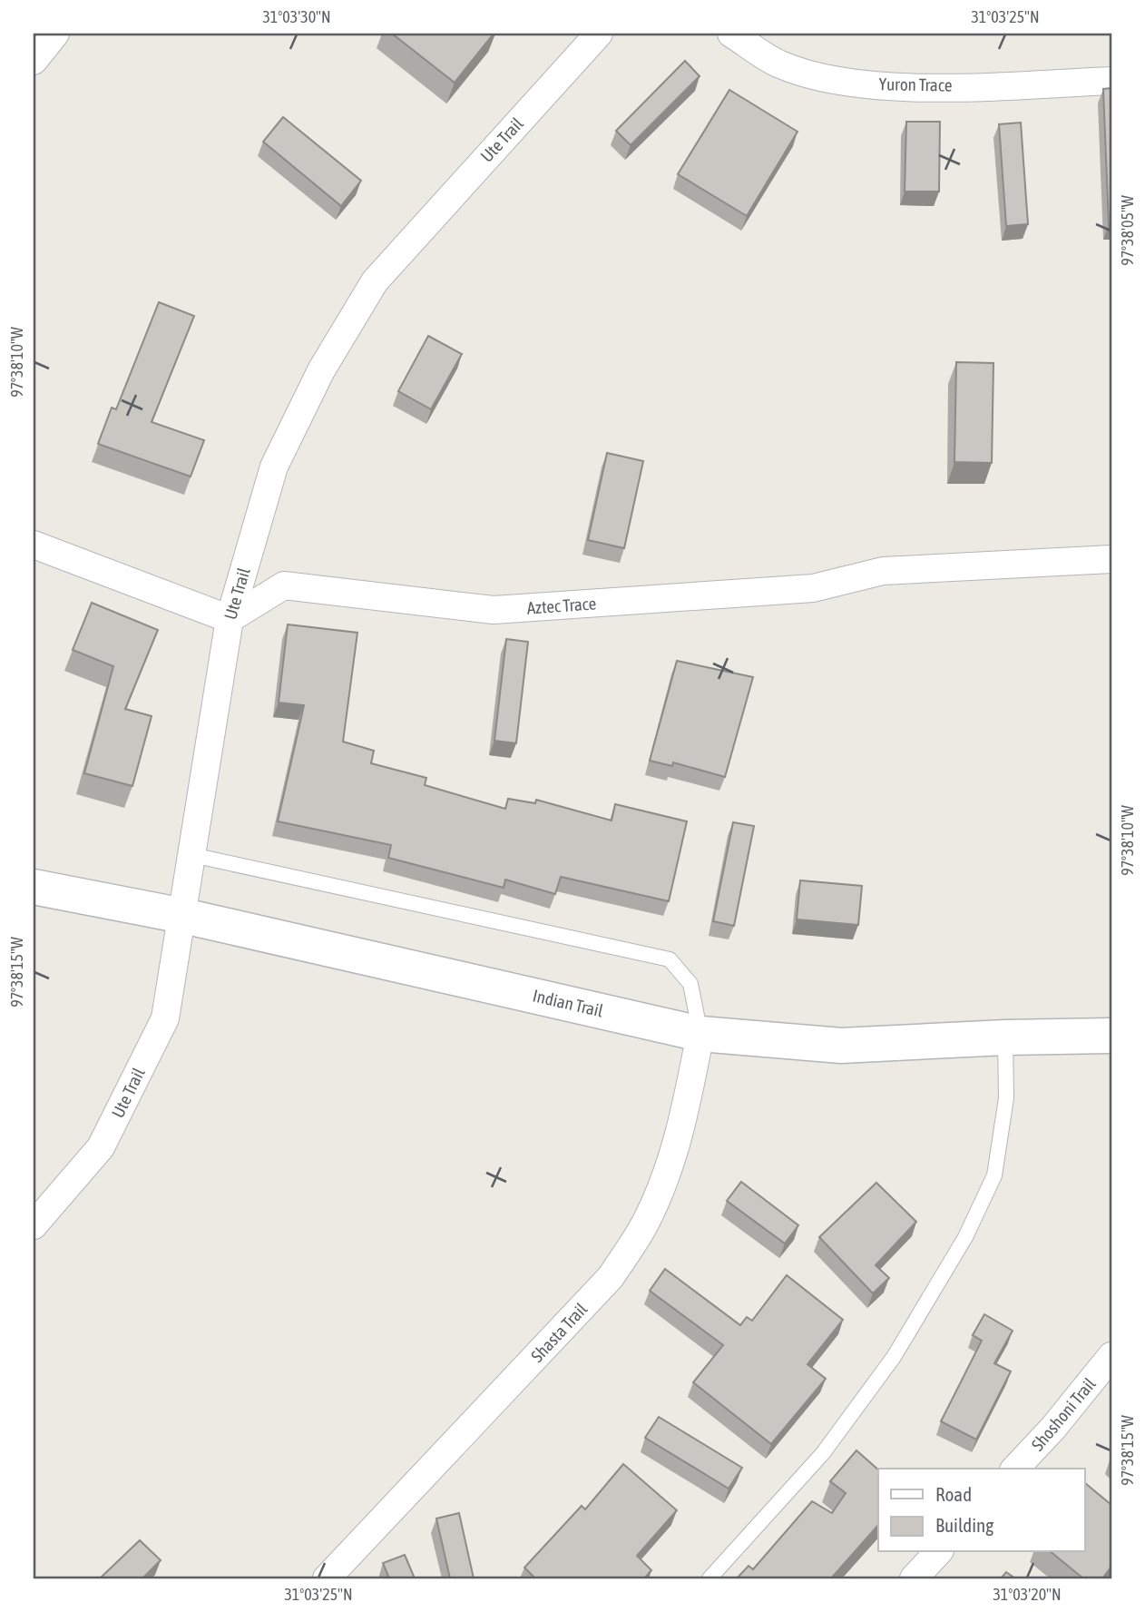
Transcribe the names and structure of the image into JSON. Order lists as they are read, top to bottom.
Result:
{
  "streets": {
    "street": [
      "Yuron Trace",
      "Ute Trail",
      "Aztec Trace",
      "Indian Trail",
      "Shasta Trail",
      "Shoshoni Trail"
    ]
  },
  "crossings": [
    ["Ute Trail", "Aztec Trace"],
    ["Ute Trail", "Indian Trail"],
    ["Indian Trail", "Shasta Trail"]
  ],
  "legend": ["Road", "Building"],
  "coordinates": [
    "31°03'30\"N",
    "31°03'25\"N",
    "97°38'05\"W",
    "97°38'10\"W",
    "97°38'15\"W",
    "31°03'20\"N"
  ]
}
